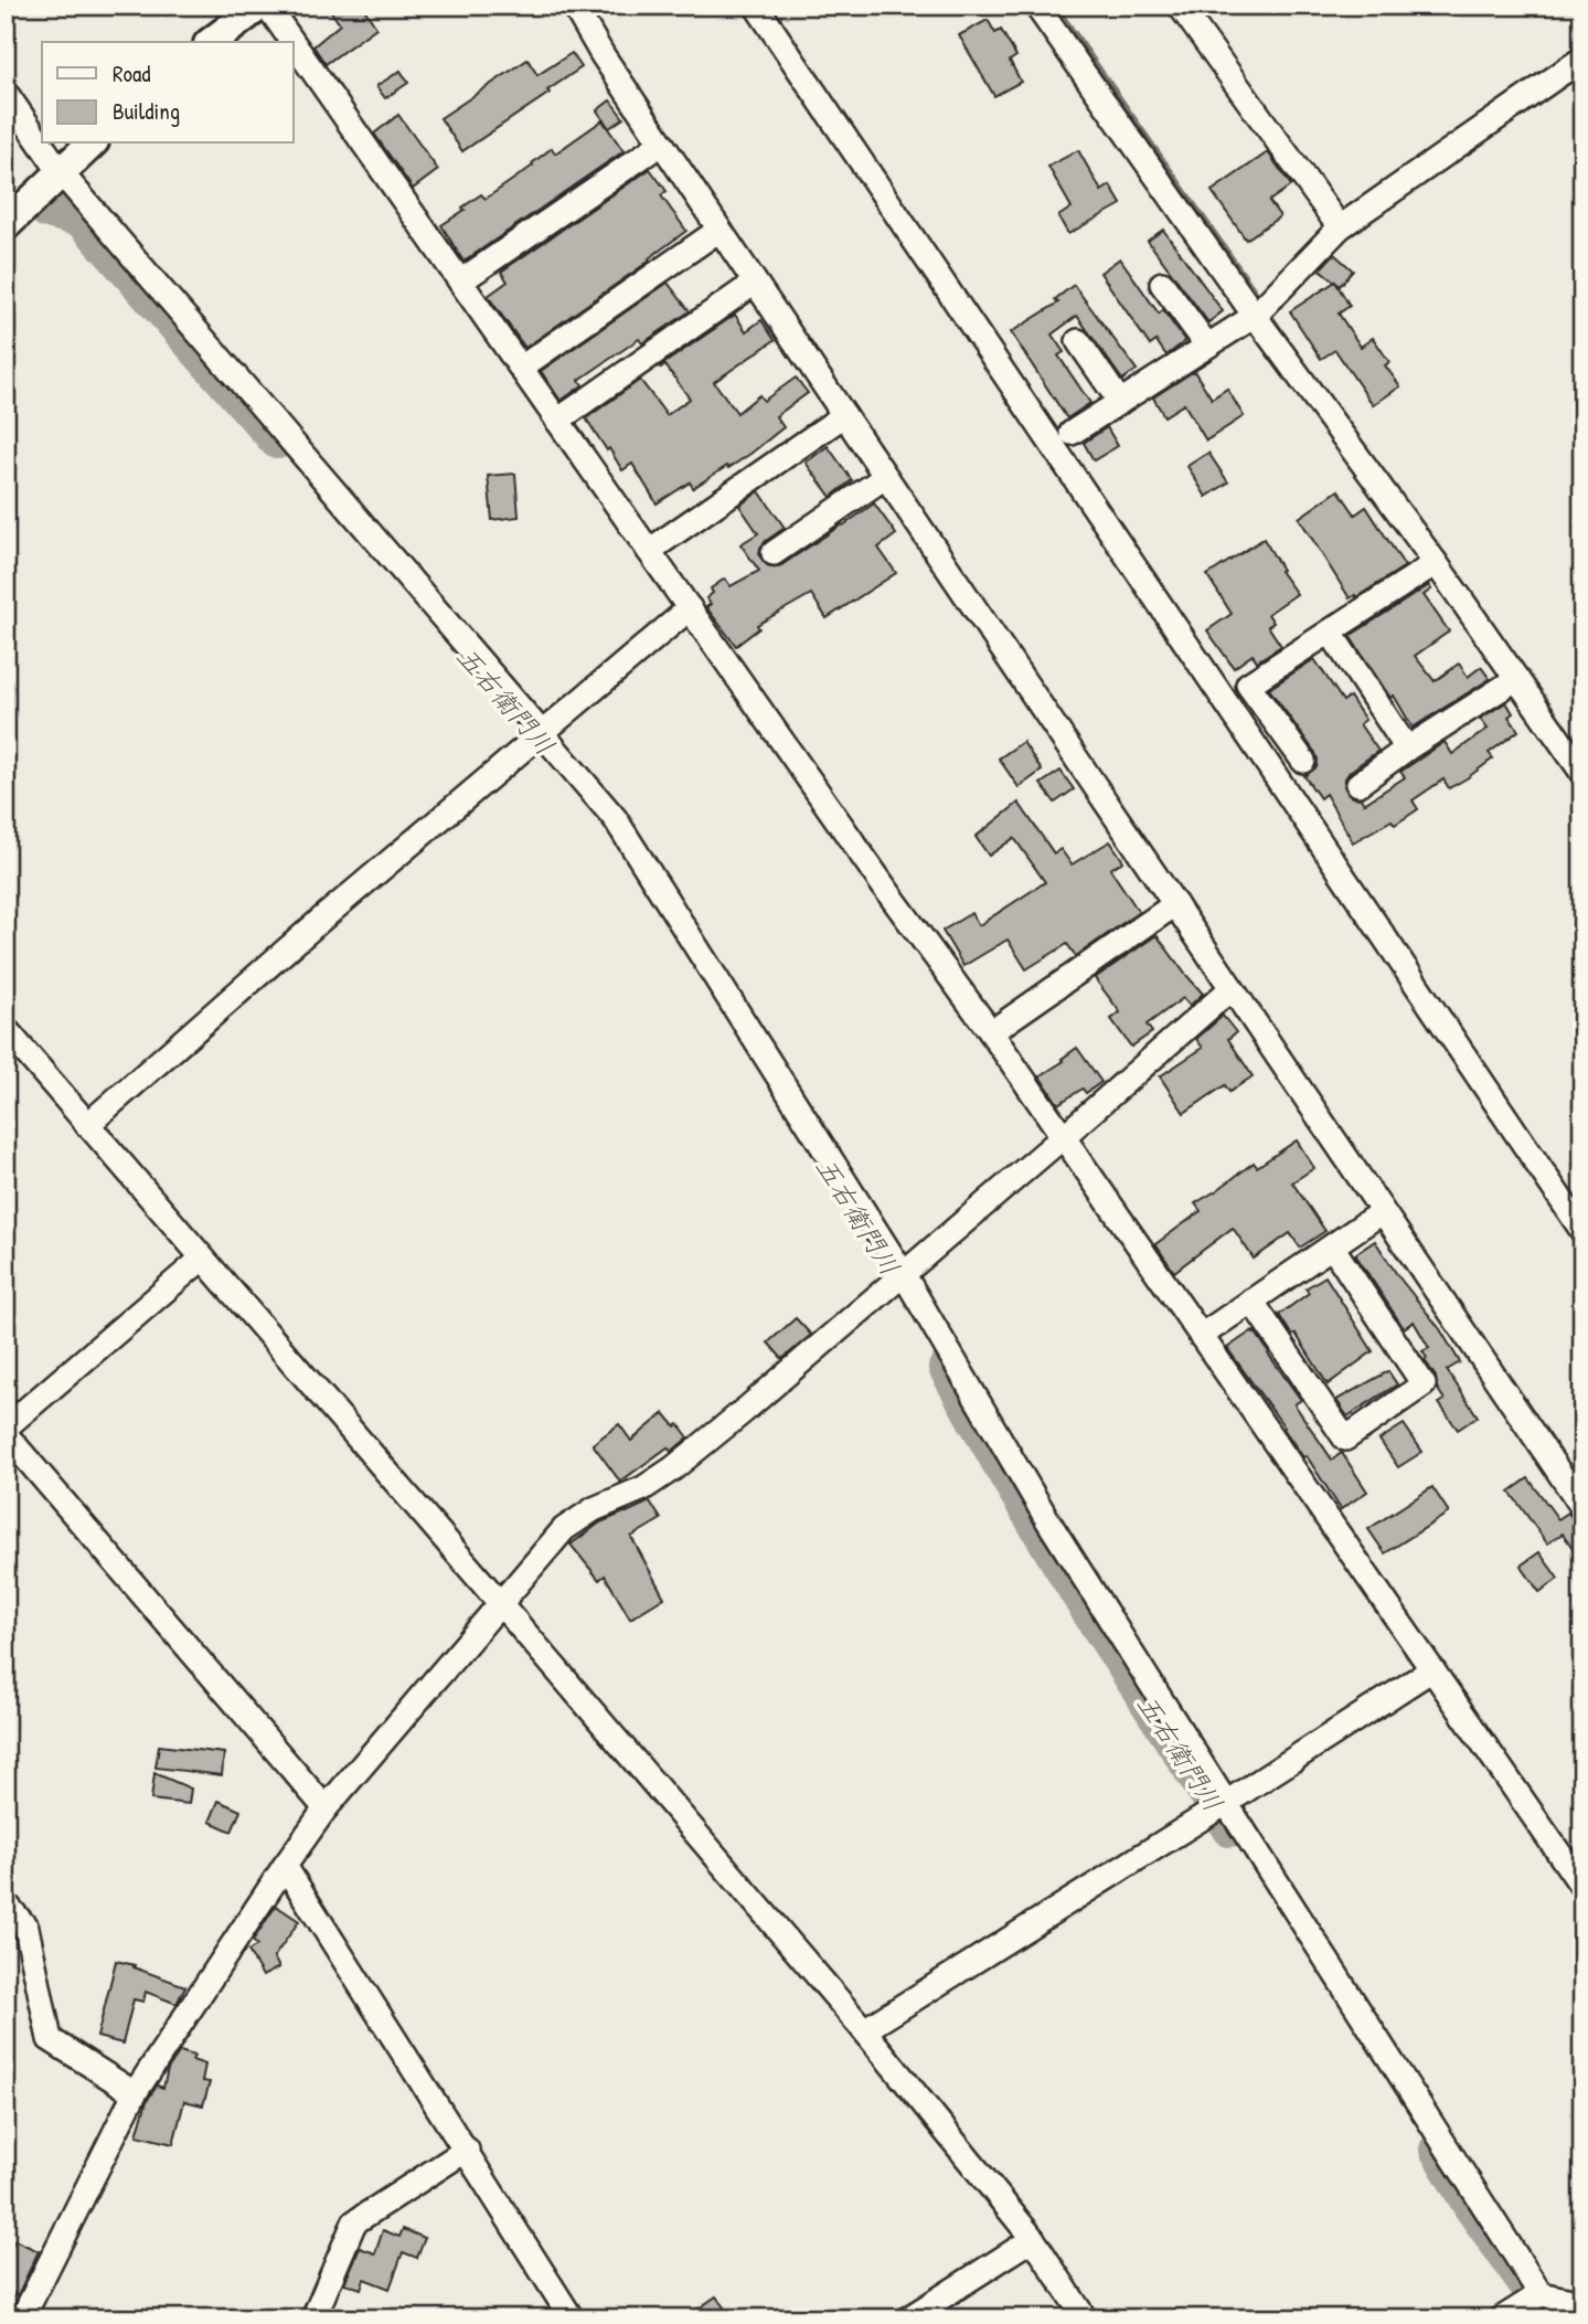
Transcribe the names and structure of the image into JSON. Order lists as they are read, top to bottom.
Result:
{
  "water": ["五右衛門川"],
  "legend": ["Road", "Building"]
}
